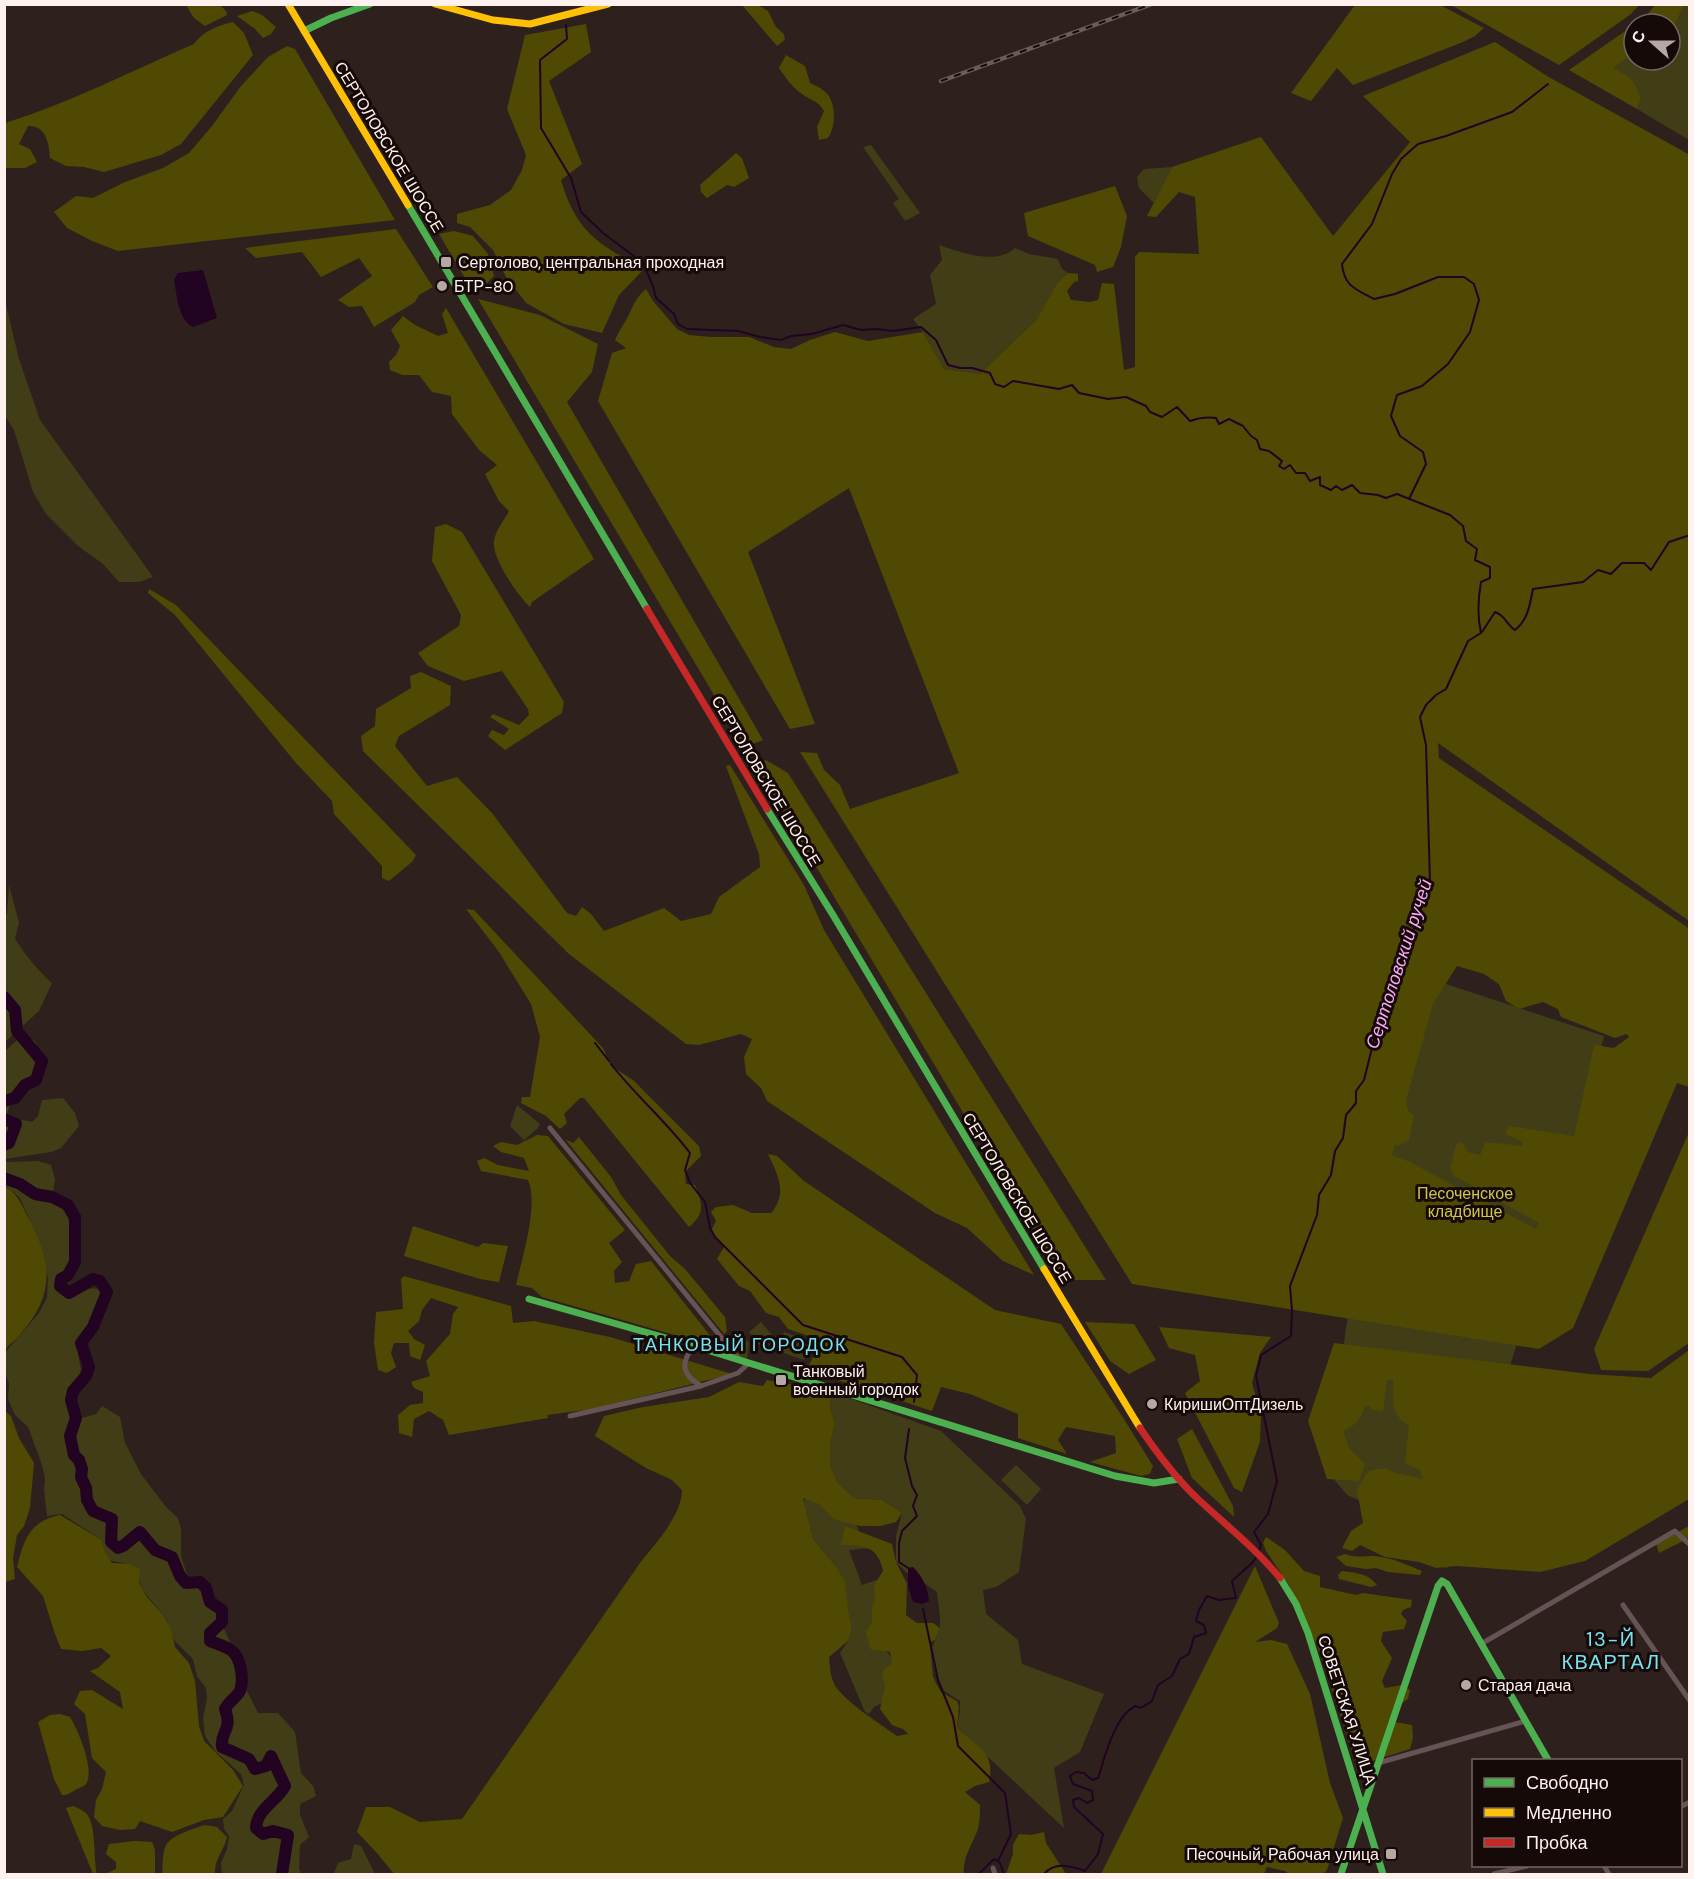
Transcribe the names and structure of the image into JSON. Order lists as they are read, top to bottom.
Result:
{
  "streets": {
    "main road": ["СЕРТОЛОВСКОЕ ШОССЕ", "СОВЕТСКАЯ УЛИЦА"]
  },
  "crossings": [
    ["СЕРТОЛОВСКОЕ ШОССЕ", "СОВЕТСКАЯ УЛИЦА"]
  ],
  "districts": ["ТАНКОВЫЙ ГОРОДОК", "13-Й КВАРТАЛ"],
  "water": ["Сертоловский ручей"],
  "parks": ["Песоченское кладбище"],
  "places": {
    "transit": ["Сертолово, центральная проходная", "Танковый военный городок", "Песочный, Рабочая улица"],
    "other": ["БТР-80", "КиришиОптДизель", "Старая дача"]
  },
  "legend": ["Свободно", "Медленно", "Пробка"],
  "north": "left"
}
